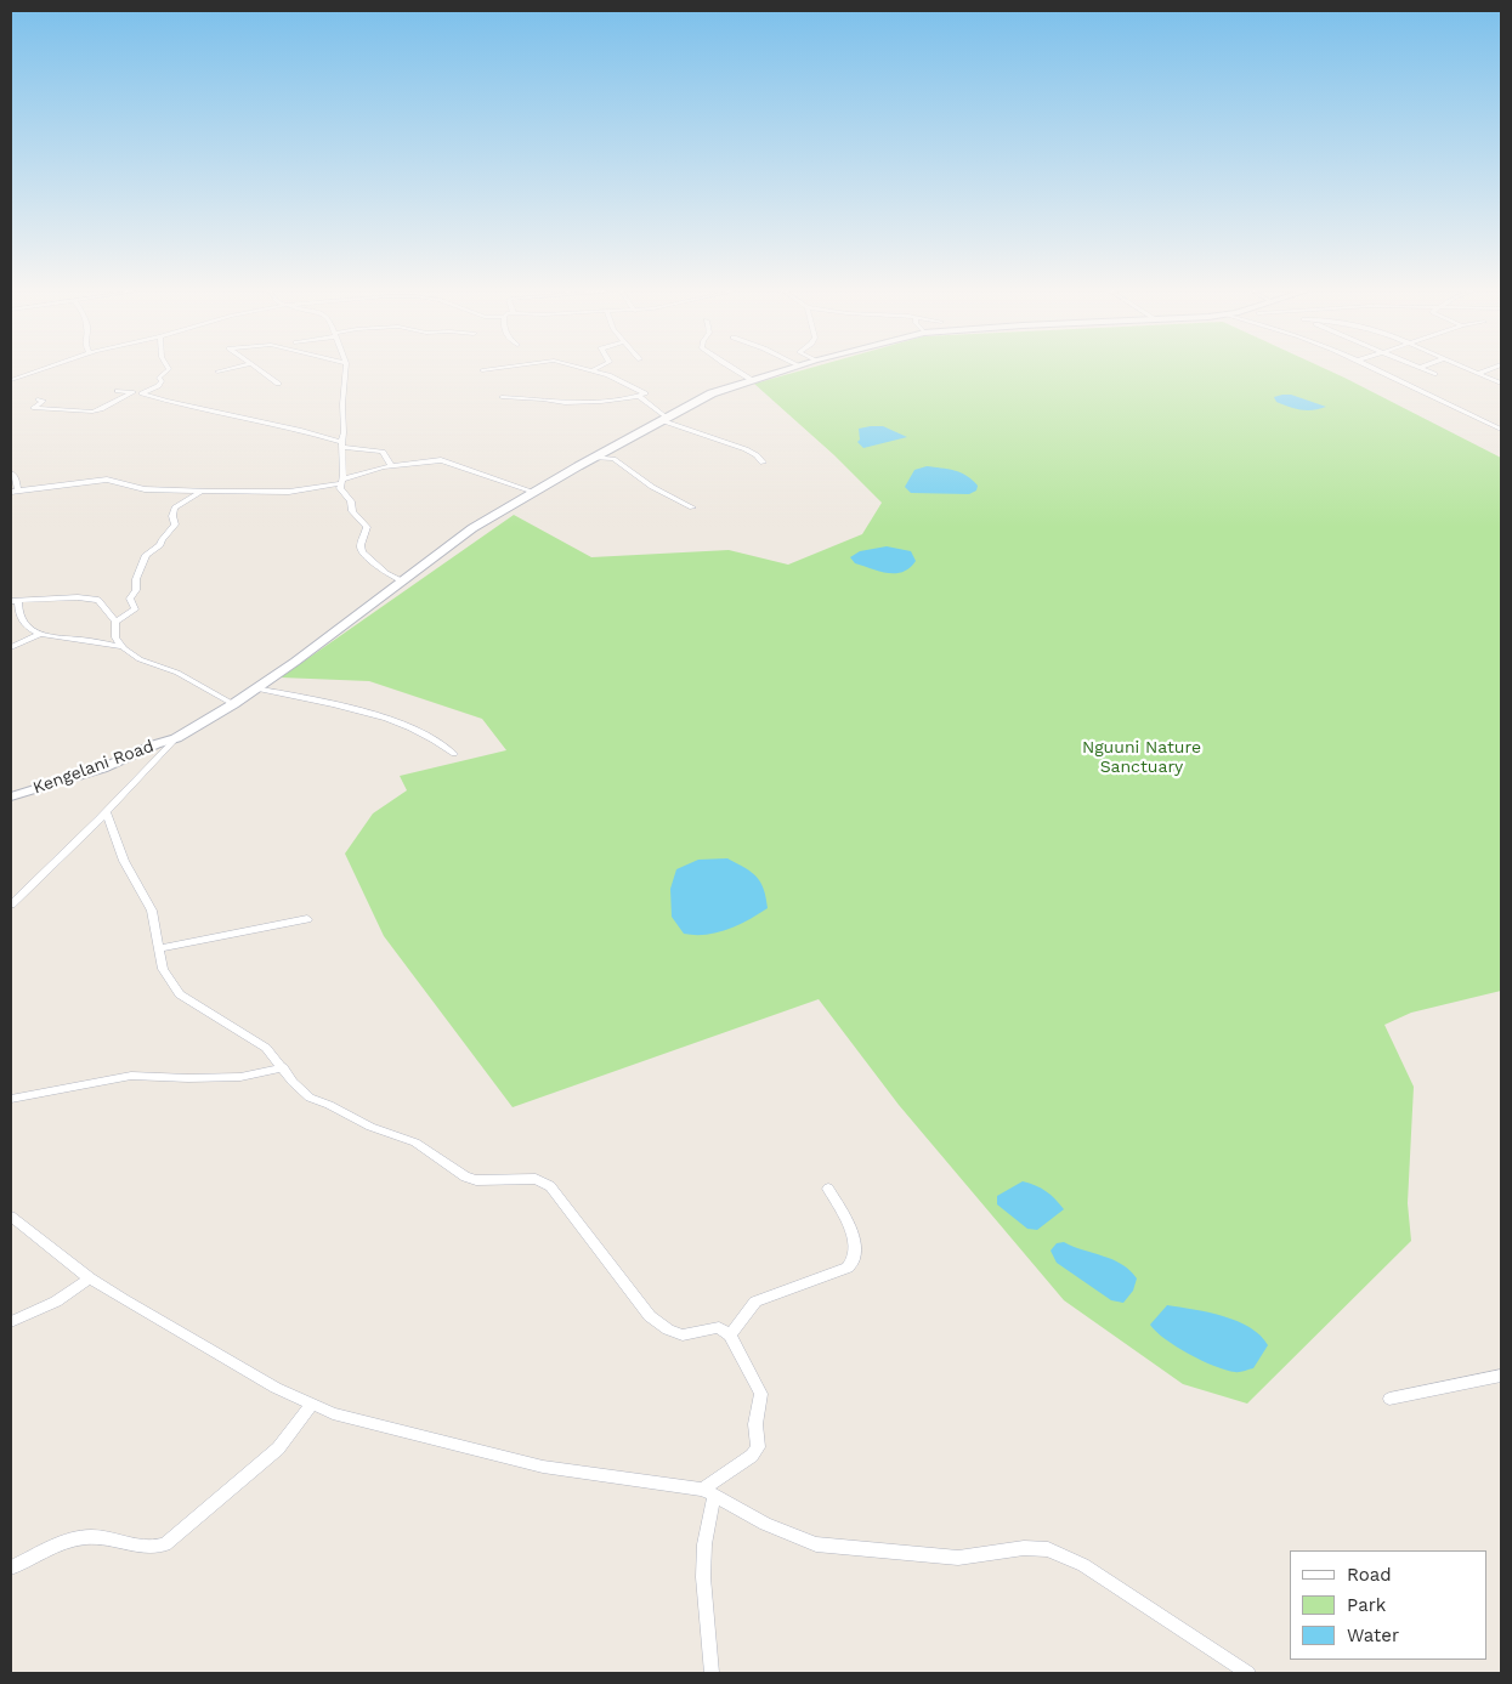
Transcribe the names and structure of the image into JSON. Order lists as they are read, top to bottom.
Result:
{
  "streets": {
    "main road": ["Kengelani Road"]
  },
  "parks": ["Nguuni Nature Sanctuary"],
  "legend": ["Road", "Park", "Water"]
}
